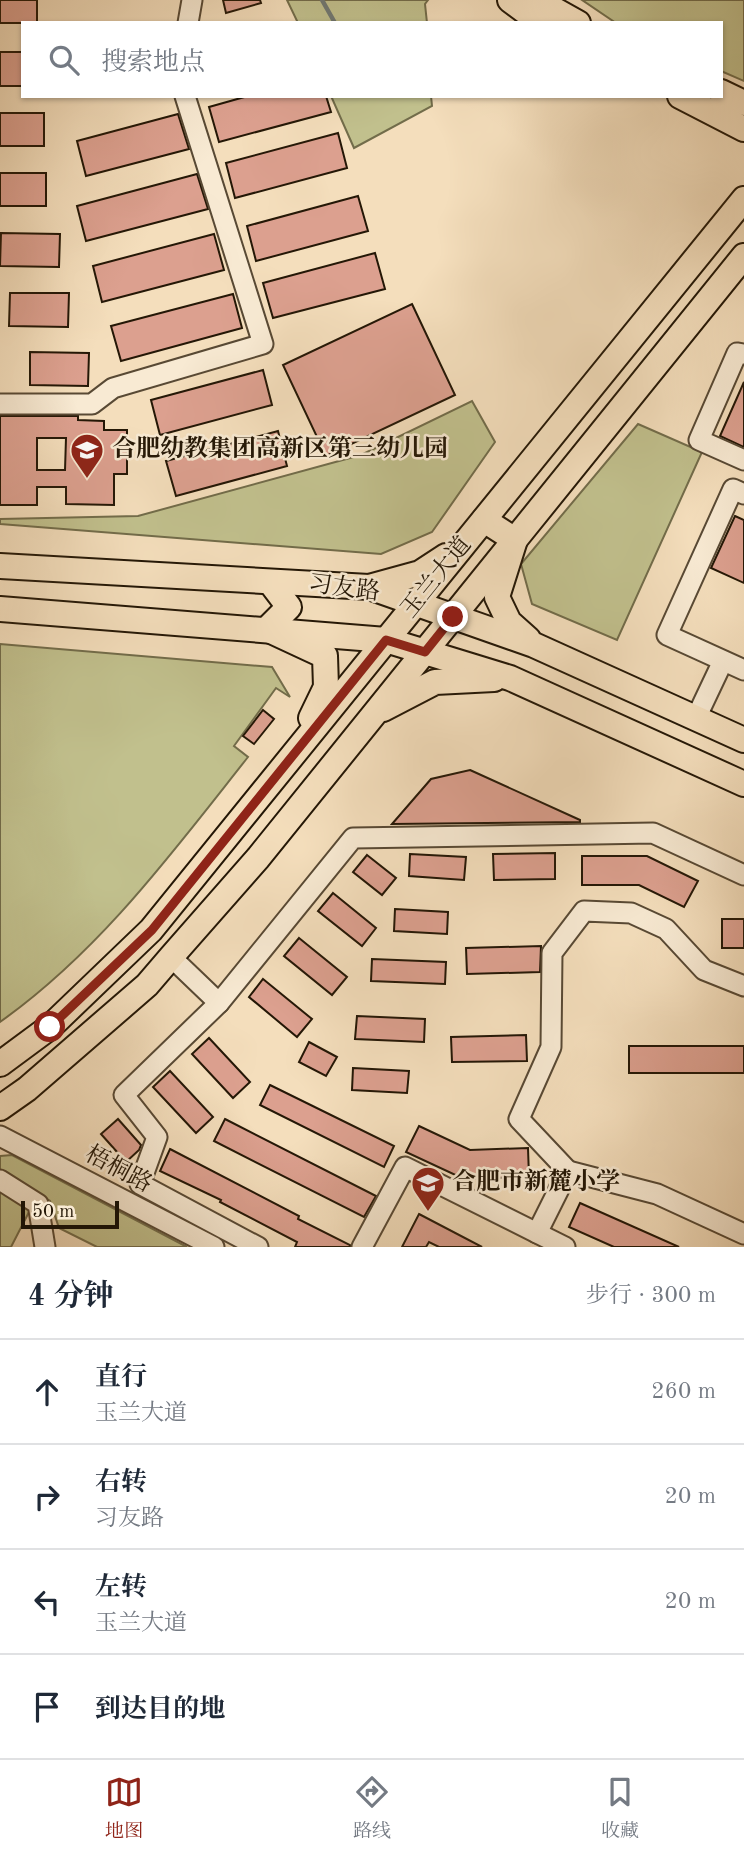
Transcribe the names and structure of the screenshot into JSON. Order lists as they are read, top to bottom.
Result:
{
  "streets": {
    "main road": ["玉兰大道", "习友路"],
    "street": ["梧桐路"]
  },
  "crossings": [
    ["玉兰大道", "习友路"]
  ],
  "places": {
    "school or university": ["合肥幼教集团高新区第三幼儿园", "合肥市新麓小学"]
  },
  "scale_bar": "50 m",
  "page": {
    "search": "搜索地点",
    "scale": "50 m",
    "heading": ["4 分钟", "步行 · 300 m"],
    "list": [
      ["直行", "玉兰大道", "260 m"],
      ["右转", "习友路", "20 m"],
      ["左转", "玉兰大道", "20 m"],
      "到达目的地"
    ],
    "nav": ["地图", "路线", "收藏"]
  }
}
